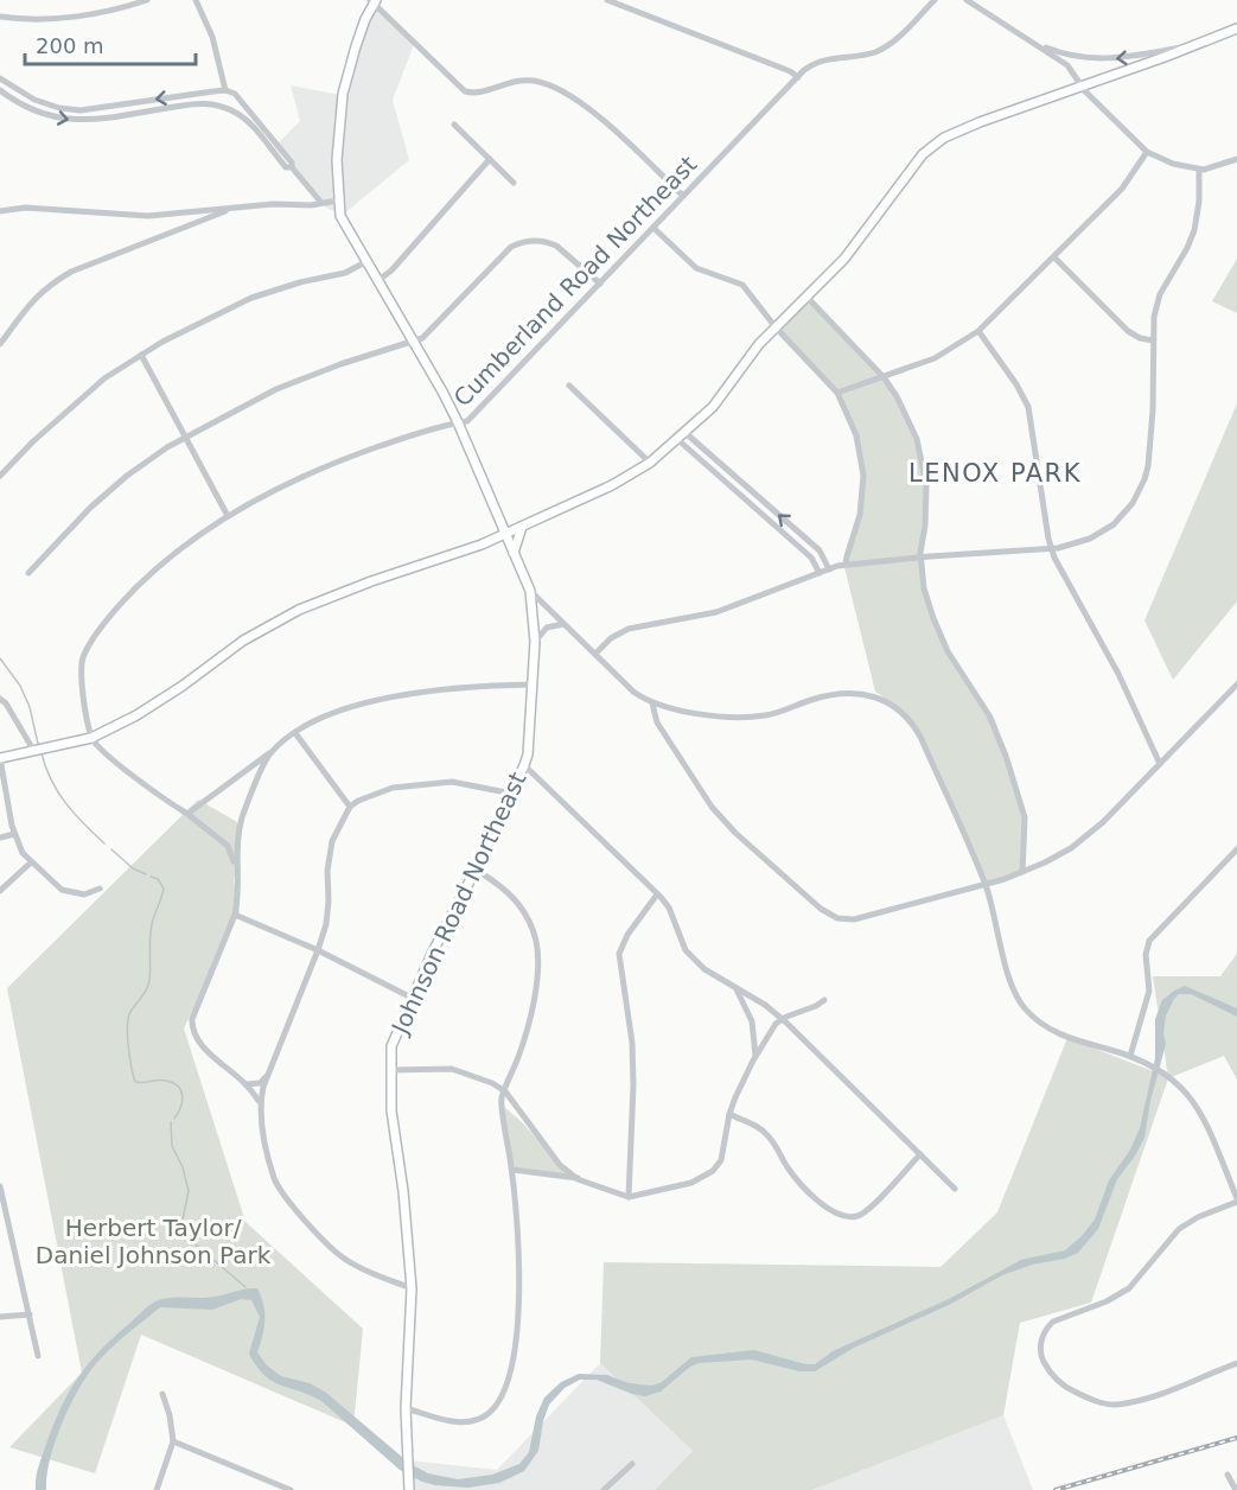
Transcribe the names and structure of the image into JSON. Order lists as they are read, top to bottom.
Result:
{
  "streets": {
    "street": ["Cumberland Road Northeast", "Johnson Road Northeast"]
  },
  "crossings": [
    ["Cumberland Road Northeast", "Johnson Road Northeast"]
  ],
  "districts": ["LENOX PARK"],
  "parks": ["Herbert Taylor/ Daniel Johnson Park"],
  "scale_bar": "200 m"
}
